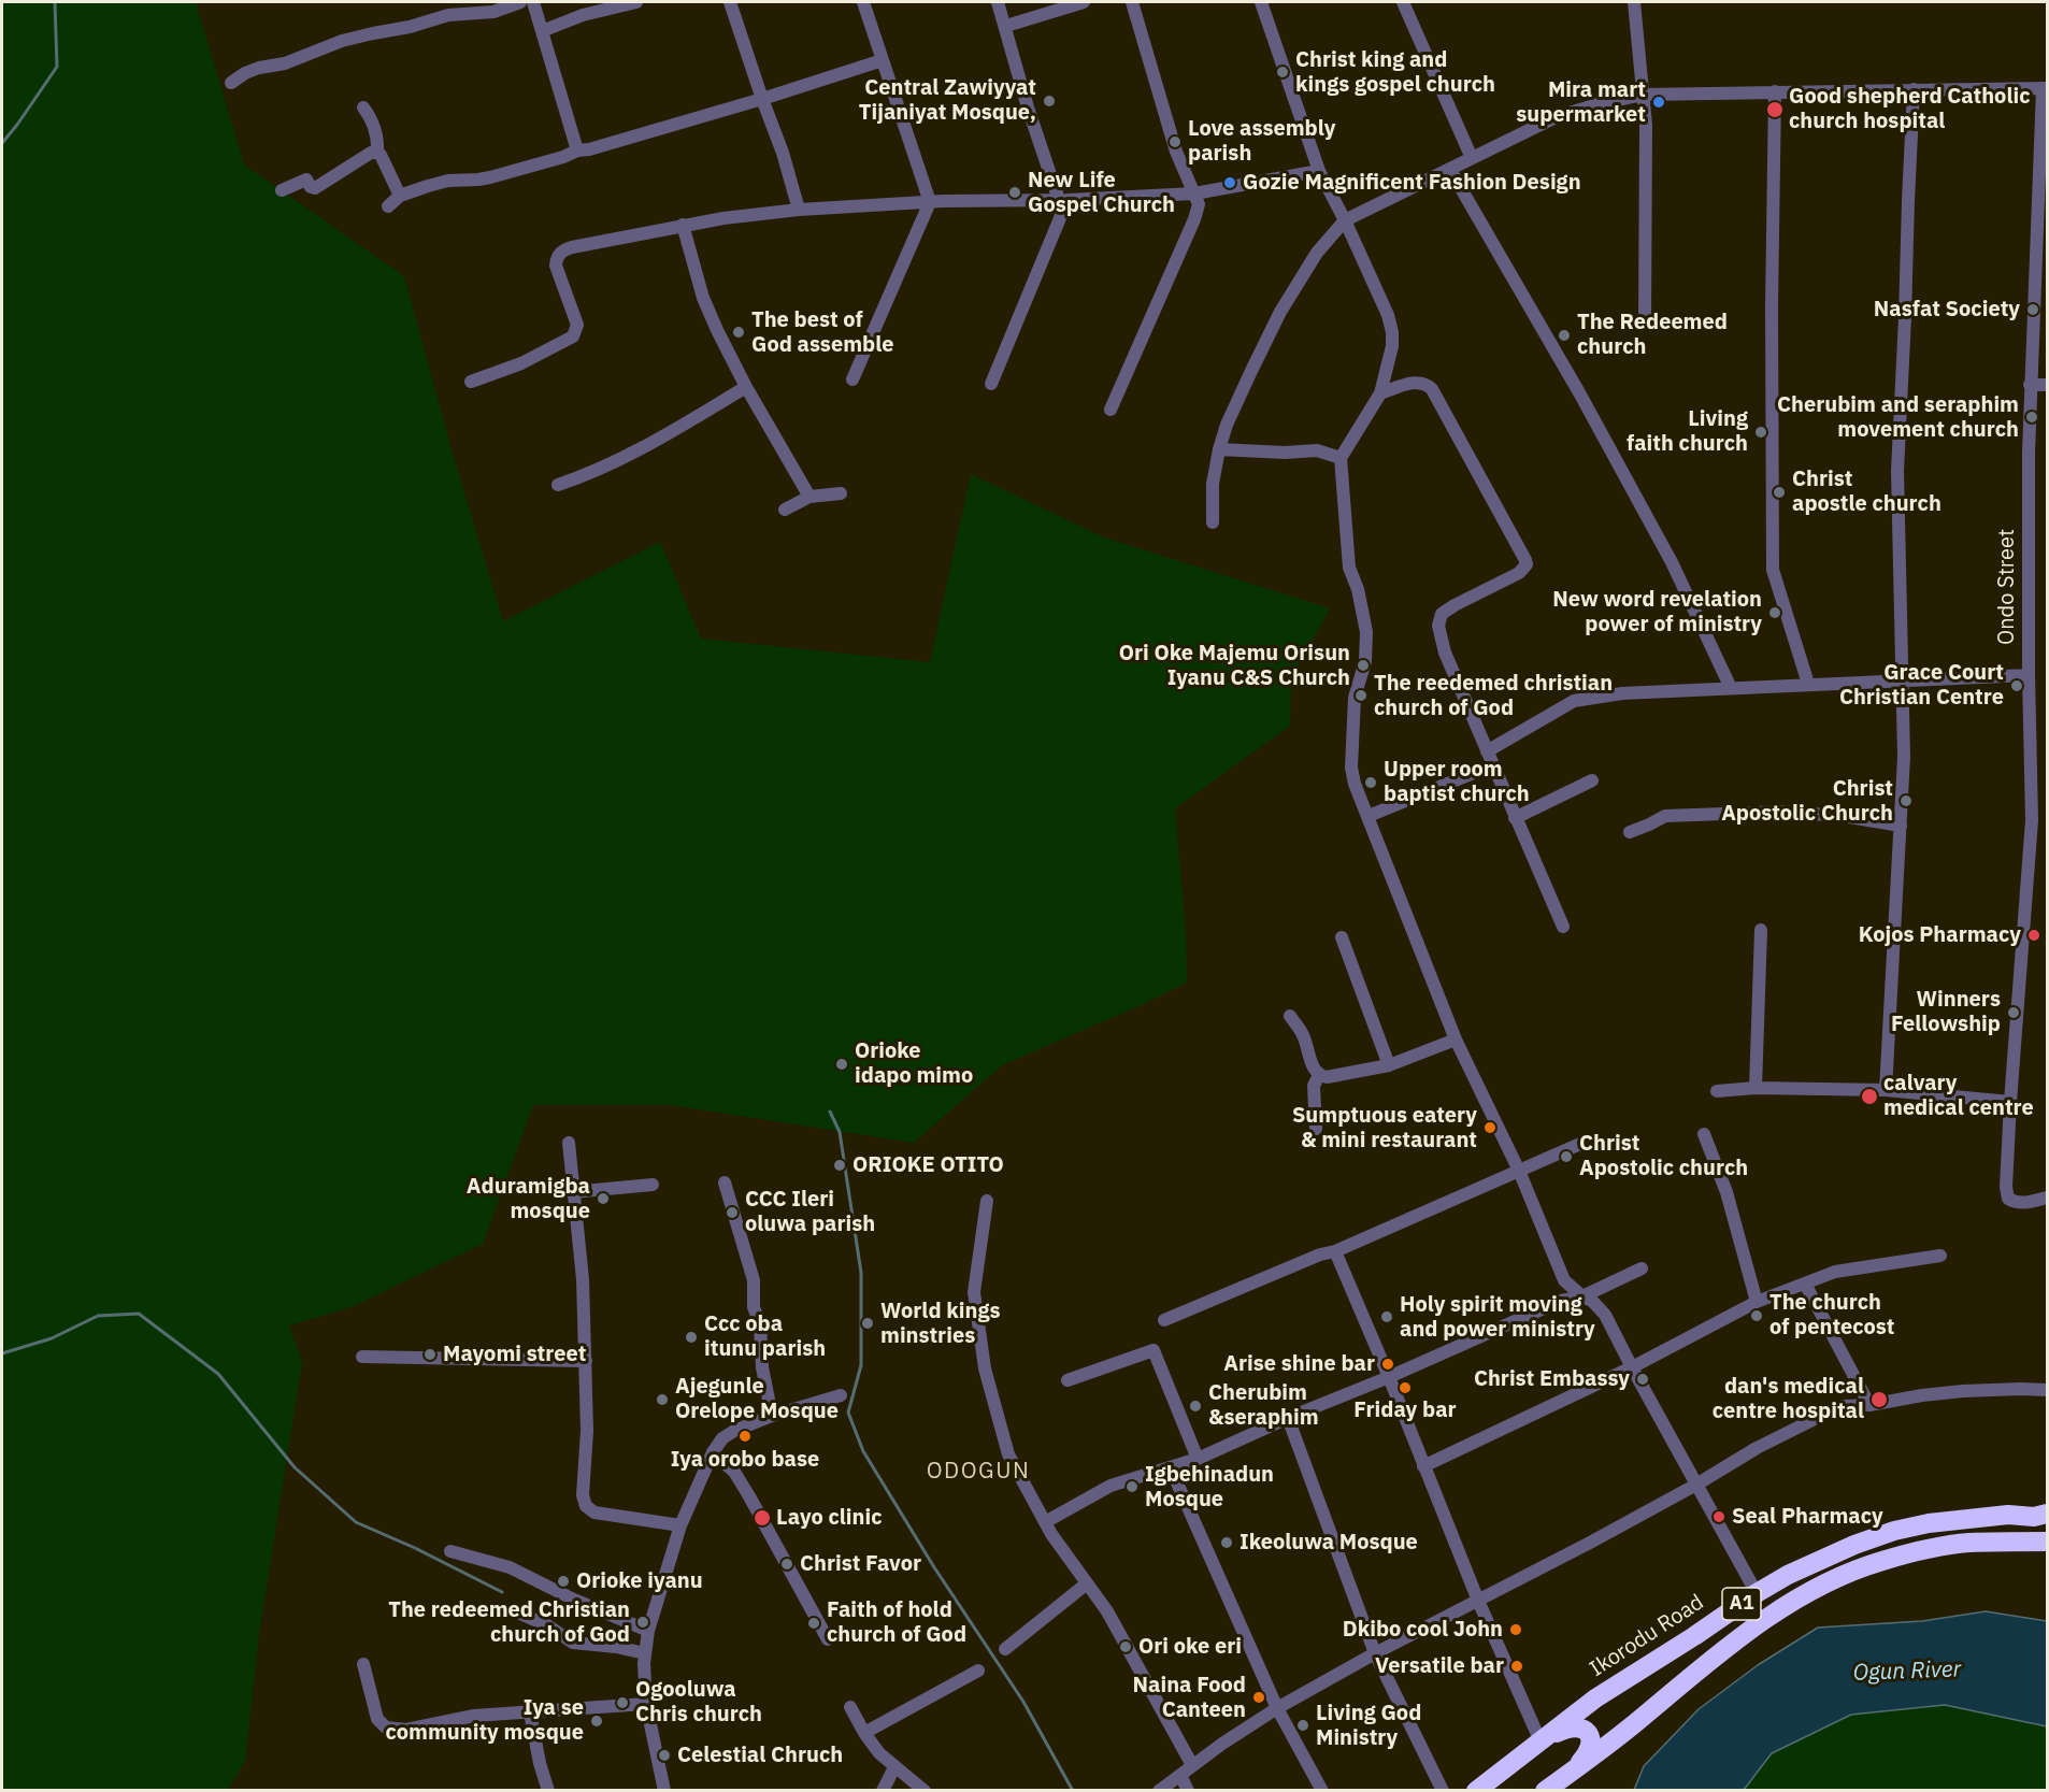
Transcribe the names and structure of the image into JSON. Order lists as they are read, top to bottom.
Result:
{
  "streets": {
    "highway": ["A1", "Ikorodu Road"],
    "street": ["Ondo Street"]
  },
  "districts": ["ODOGUN"],
  "water": ["Ogun River"],
  "places": [
    "Christ king and kings gospel church",
    "Central Zawiyyat Tijaniyat Mosque,",
    "Mira mart supermarket",
    "Good shepherd Catholic church hospital",
    "Love assembly parish",
    "Gozie Magnificent Fashion Design",
    "New Life Gospel Church",
    "Nasfat Society",
    "The best of God assemble",
    "The Redeemed church",
    "Cherubim and seraphim movement church",
    "Living faith church",
    "Christ apostle church",
    "New word revelation power of ministry",
    "Ori Oke Majemu Orisun Iyanu C&S Church",
    "Grace Court Christian Centre",
    "The reedemed christian church of God",
    "Upper room baptist church",
    "Christ Apostolic Church",
    "Kojos Pharmacy",
    "Winners Fellowship",
    "Orioke idapo mimo",
    "calvary medical centre",
    "Sumptuous eatery & mini restaurant",
    "Christ Apostolic church",
    "ORIOKE OTITO",
    "Aduramigba mosque",
    "CCC Ileri oluwa parish",
    "The church of pentecost",
    "Holy spirit moving and power ministry",
    "World kings minstries",
    "Ccc oba itunu parish",
    "Mayomi street",
    "Arise shine bar",
    "Christ Embassy",
    "Friday bar",
    "Ajegunle Orelope Mosque",
    "dan's medical centre hospital",
    "Cherubim &seraphim",
    "Iya orobo base",
    "Igbehinadun Mosque",
    "Seal Pharmacy",
    "Layo clinic",
    "Ikeoluwa Mosque",
    "Christ Favor",
    "Orioke iyanu",
    "The redeemed Christian church of God",
    "Faith of hold church of God",
    "Dkibo cool John",
    "Ori oke eri",
    "Versatile bar",
    "Naina Food Canteen",
    "Ogooluwa Chris church",
    "Iya se community mosque",
    "Living God Ministry",
    "Celestial Chruch"
  ]
}
